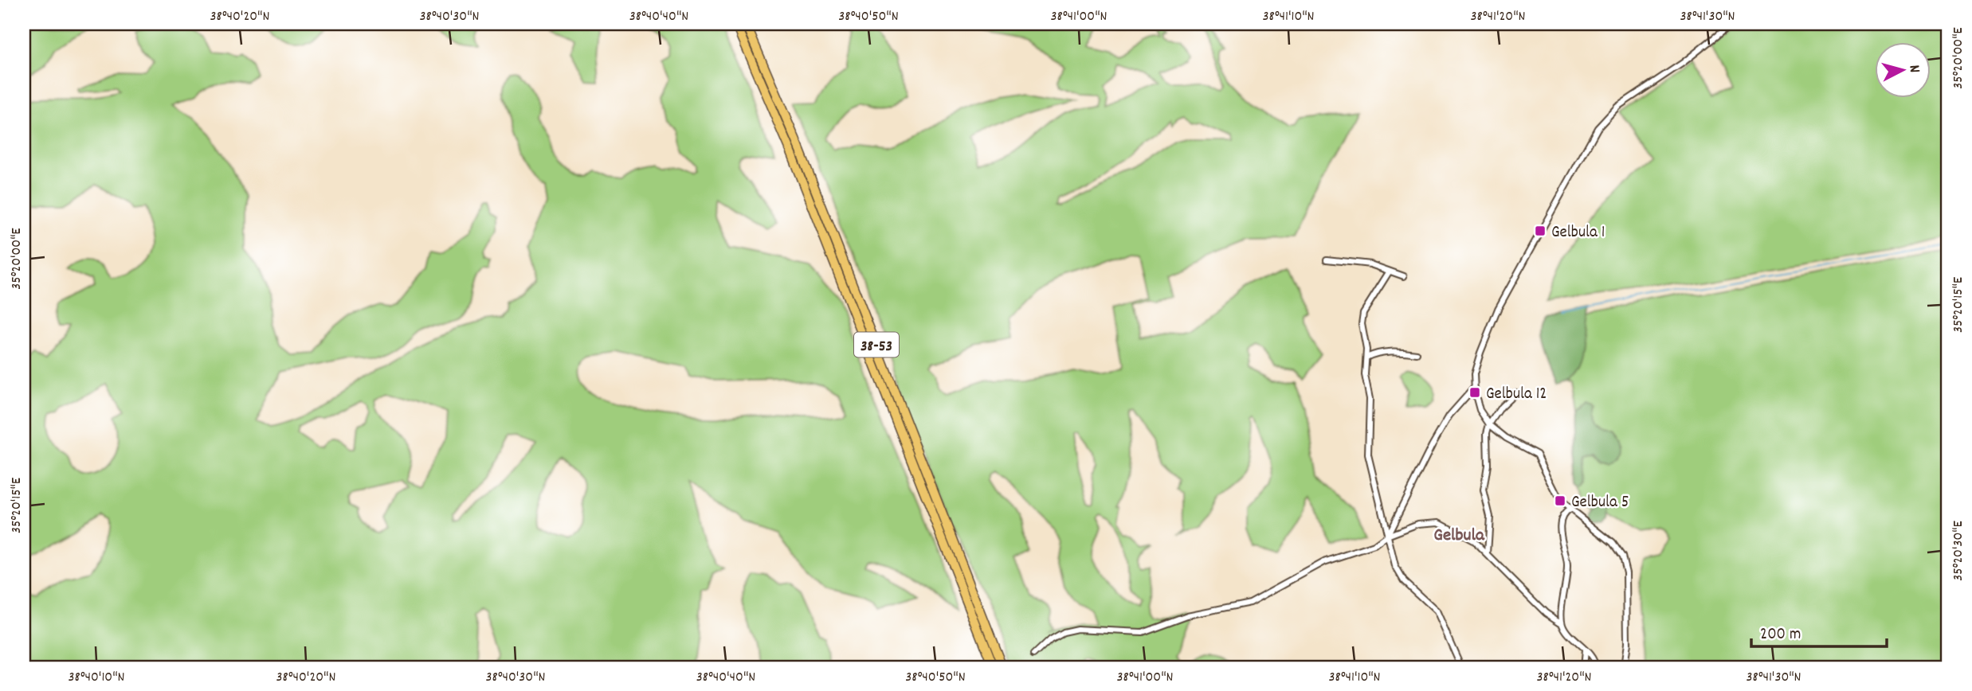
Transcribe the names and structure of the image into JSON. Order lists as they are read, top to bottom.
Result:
{
  "streets": {
    "highway": ["38-53"]
  },
  "districts": ["Gelbula"],
  "places": {
    "transit": ["Gelbula 1", "Gelbula 12", "Gelbula 5"]
  },
  "scale_bar": "200 m",
  "north": "right",
  "coordinates": [
    "38°40'20\"N",
    "38°40'30\"N",
    "38°40'40\"N",
    "38°40'50\"N",
    "38°41'00\"N",
    "38°41'10\"N",
    "38°41'20\"N",
    "38°41'30\"N",
    "35°20'00\"E",
    "35°20'15\"E",
    "35°20'30\"E",
    "38°40'10\"N"
  ]
}
